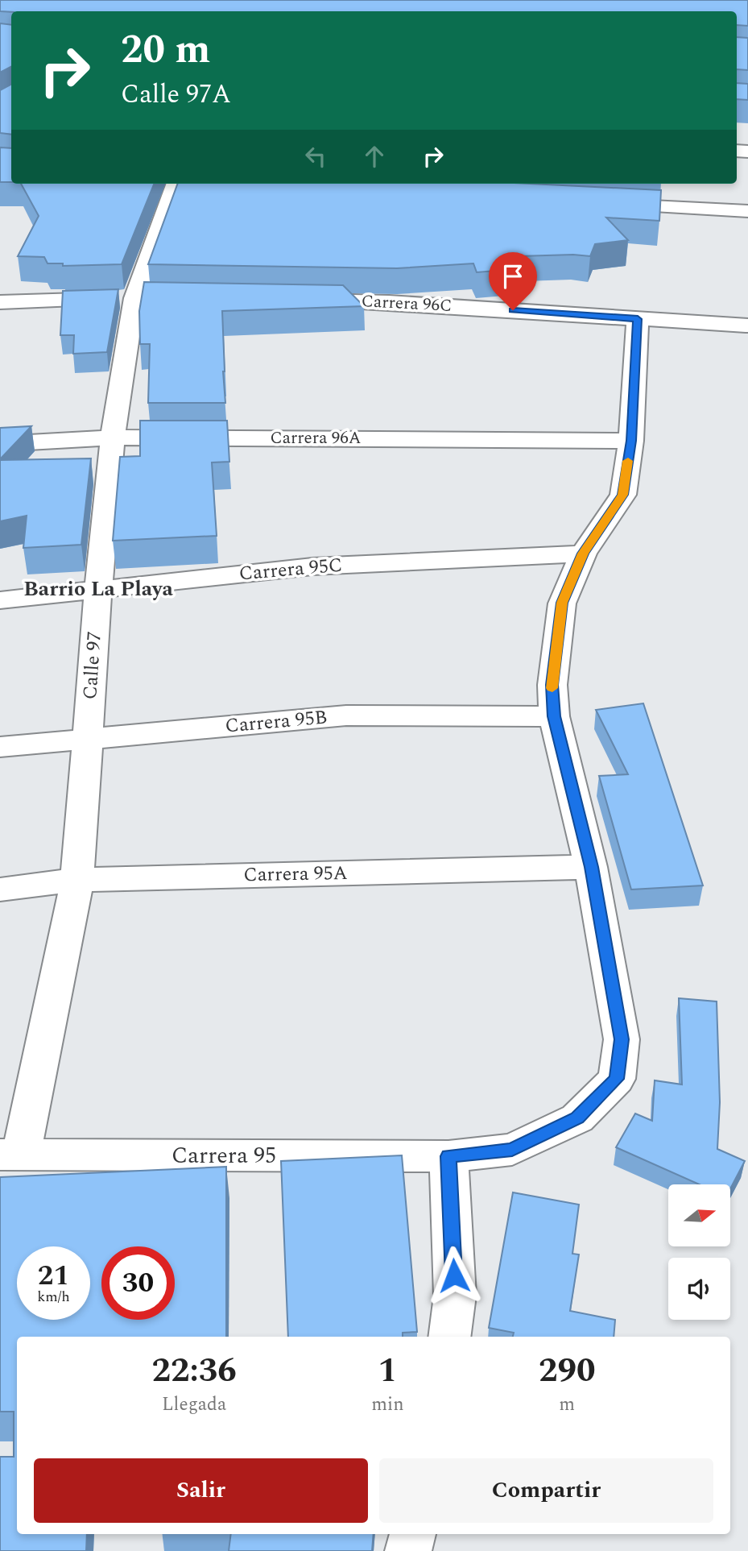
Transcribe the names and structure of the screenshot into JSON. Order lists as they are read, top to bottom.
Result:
{
  "streets": {
    "street": [
      "Carrera 96C",
      "Carrera 96A",
      "Carrera 95C",
      "Calle 97",
      "Carrera 95B",
      "Carrera 95A",
      "Carrera 95"
    ]
  },
  "crossings": [
    ["Carrera 96C", "Carrera 95"],
    ["Carrera 96A", "Calle 97"],
    ["Carrera 96A", "Carrera 95"],
    ["Carrera 95C", "Calle 97"],
    ["Carrera 95C", "Carrera 95"],
    ["Calle 97", "Carrera 95B"],
    ["Calle 97", "Carrera 95A"],
    ["Calle 97", "Carrera 95"],
    ["Carrera 95B", "Carrera 95"],
    ["Carrera 95A", "Carrera 95"]
  ],
  "districts": ["Barrio La Playa"],
  "north": "right",
  "page": {
    "turn": ["20 m", "Calle 97A"],
    "speed": "21 km/h",
    "limit": "30",
    "eta": [
      "22:36",
      "Llegada",
      "1",
      "min",
      "290",
      "m"
    ],
    "buttons": ["Salir", "Compartir"]
  }
}
